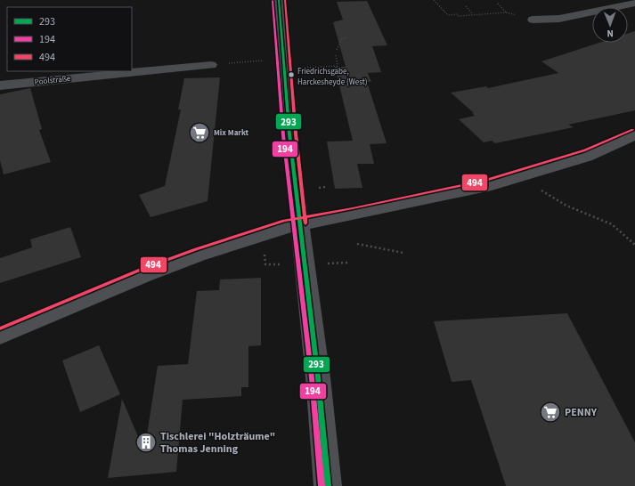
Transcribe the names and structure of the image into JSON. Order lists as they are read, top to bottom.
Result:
{
  "streets": {
    "street": ["Poolstraße"]
  },
  "places": {
    "other": ["Friedrichsgabe, Harckesheyde (West)"],
    "supermarket": ["Mix Markt", "PENNY"],
    "building": ["Tischlerei \"Holzträume\" Thomas Jenning"]
  },
  "lines": ["transit line 293", "transit line 494", "transit line 194"],
  "legend": ["293", "194", "494"],
  "north": "bottom"
}
